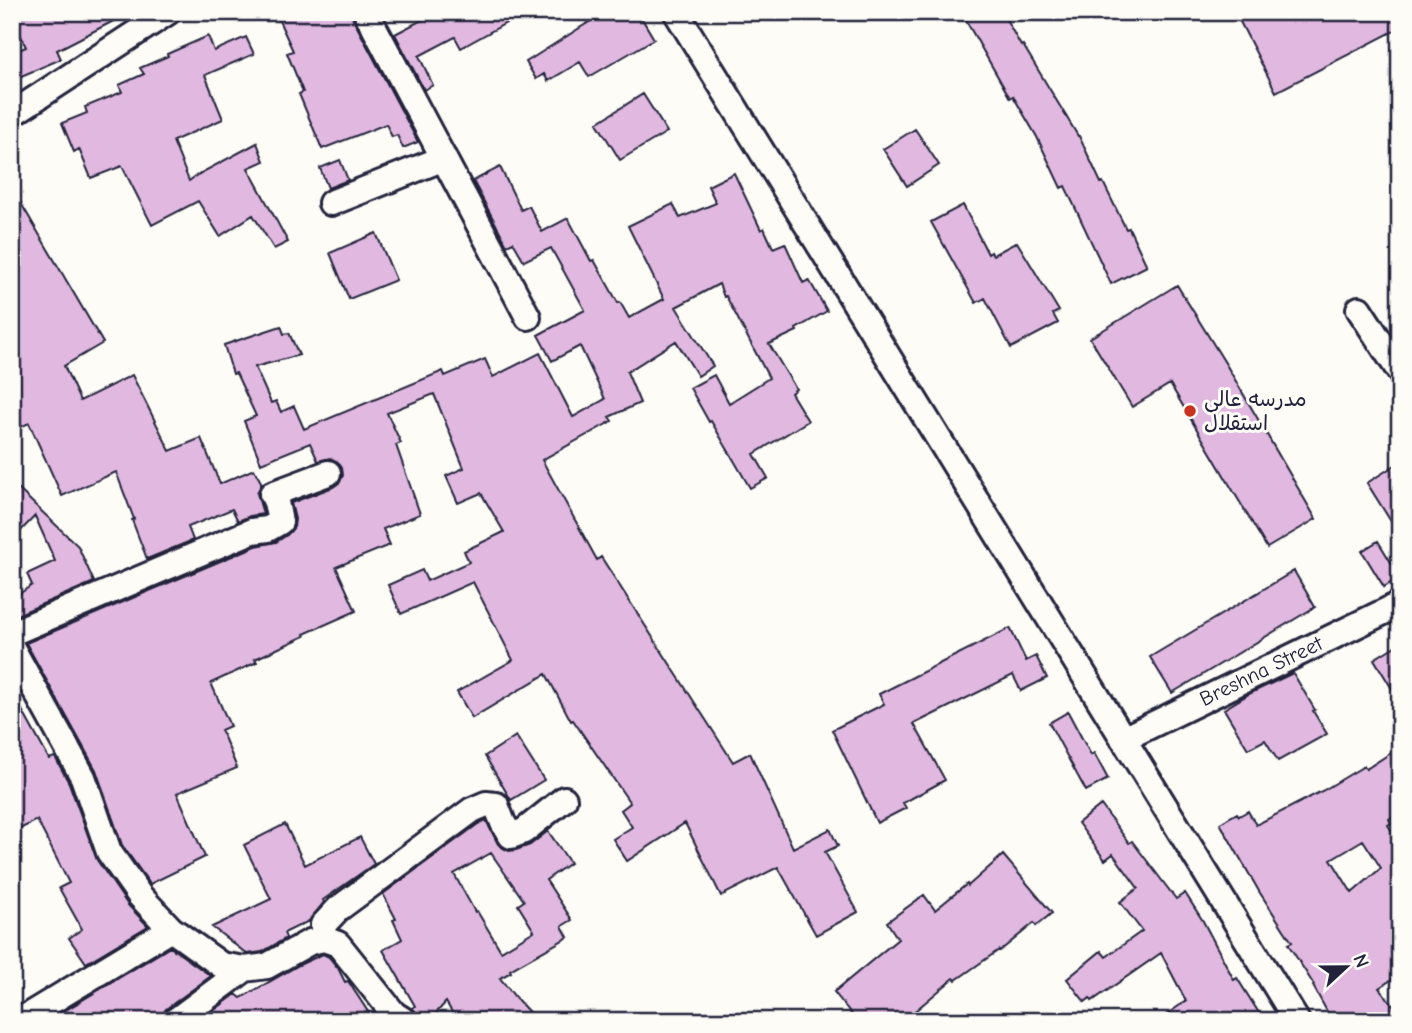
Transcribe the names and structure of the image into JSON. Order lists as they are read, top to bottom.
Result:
{
  "streets": {
    "street": ["Breshna Street"]
  },
  "places": ["مدرسه عالی استقلال"],
  "north": "right"
}
